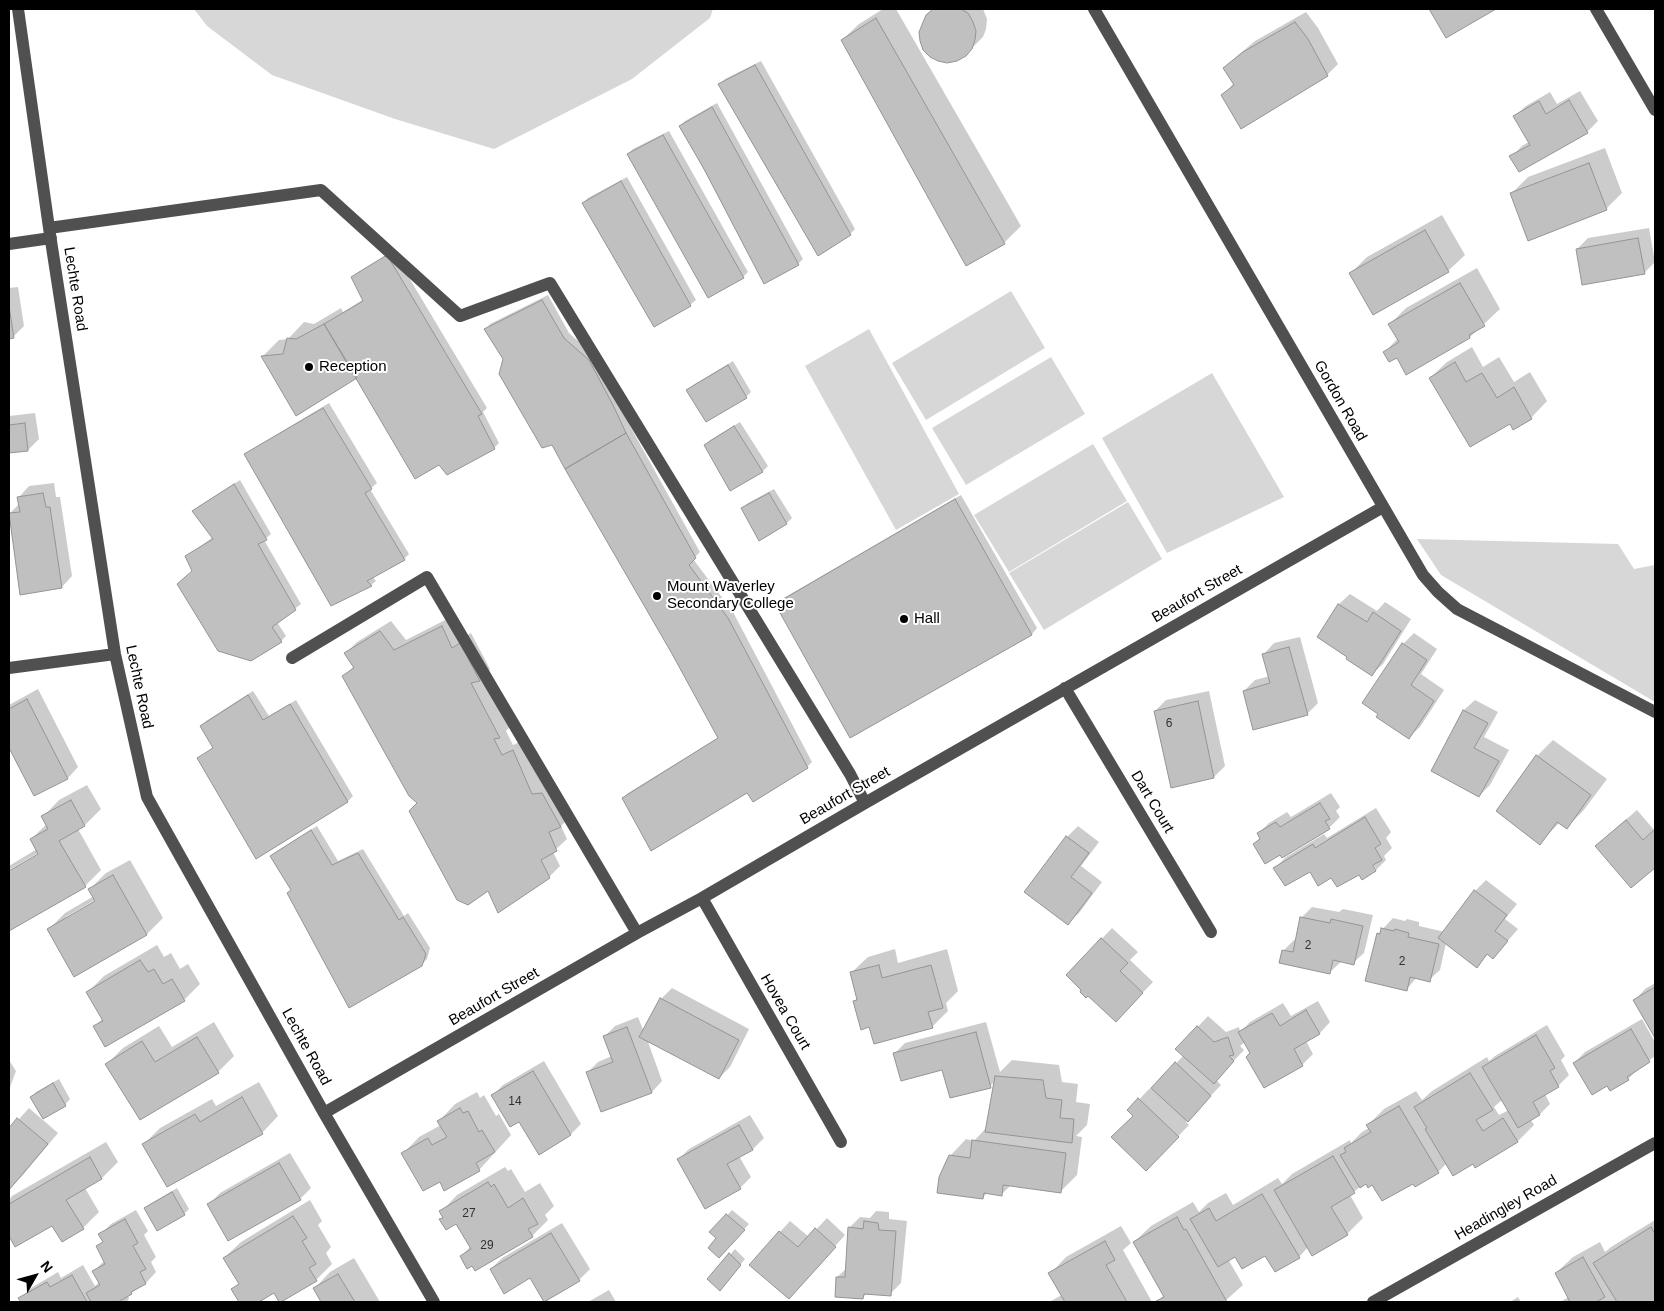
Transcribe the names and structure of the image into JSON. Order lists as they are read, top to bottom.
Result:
{
  "streets": {
    "street": [
      "Lechte Road",
      "Gordon Road",
      "Beaufort Street",
      "Dart Court",
      "Hovea Court",
      "Headingley Road"
    ]
  },
  "crossings": [
    ["Lechte Road", "Beaufort Street"],
    ["Gordon Road", "Beaufort Street"],
    ["Beaufort Street", "Dart Court"],
    ["Beaufort Street", "Hovea Court"]
  ],
  "places": ["Reception", "Mount Waverley Secondary College", "Hall"],
  "house_numbers": [
    "6",
    "2",
    "2",
    "14",
    "27",
    "29"
  ],
  "north": "top right"
}
